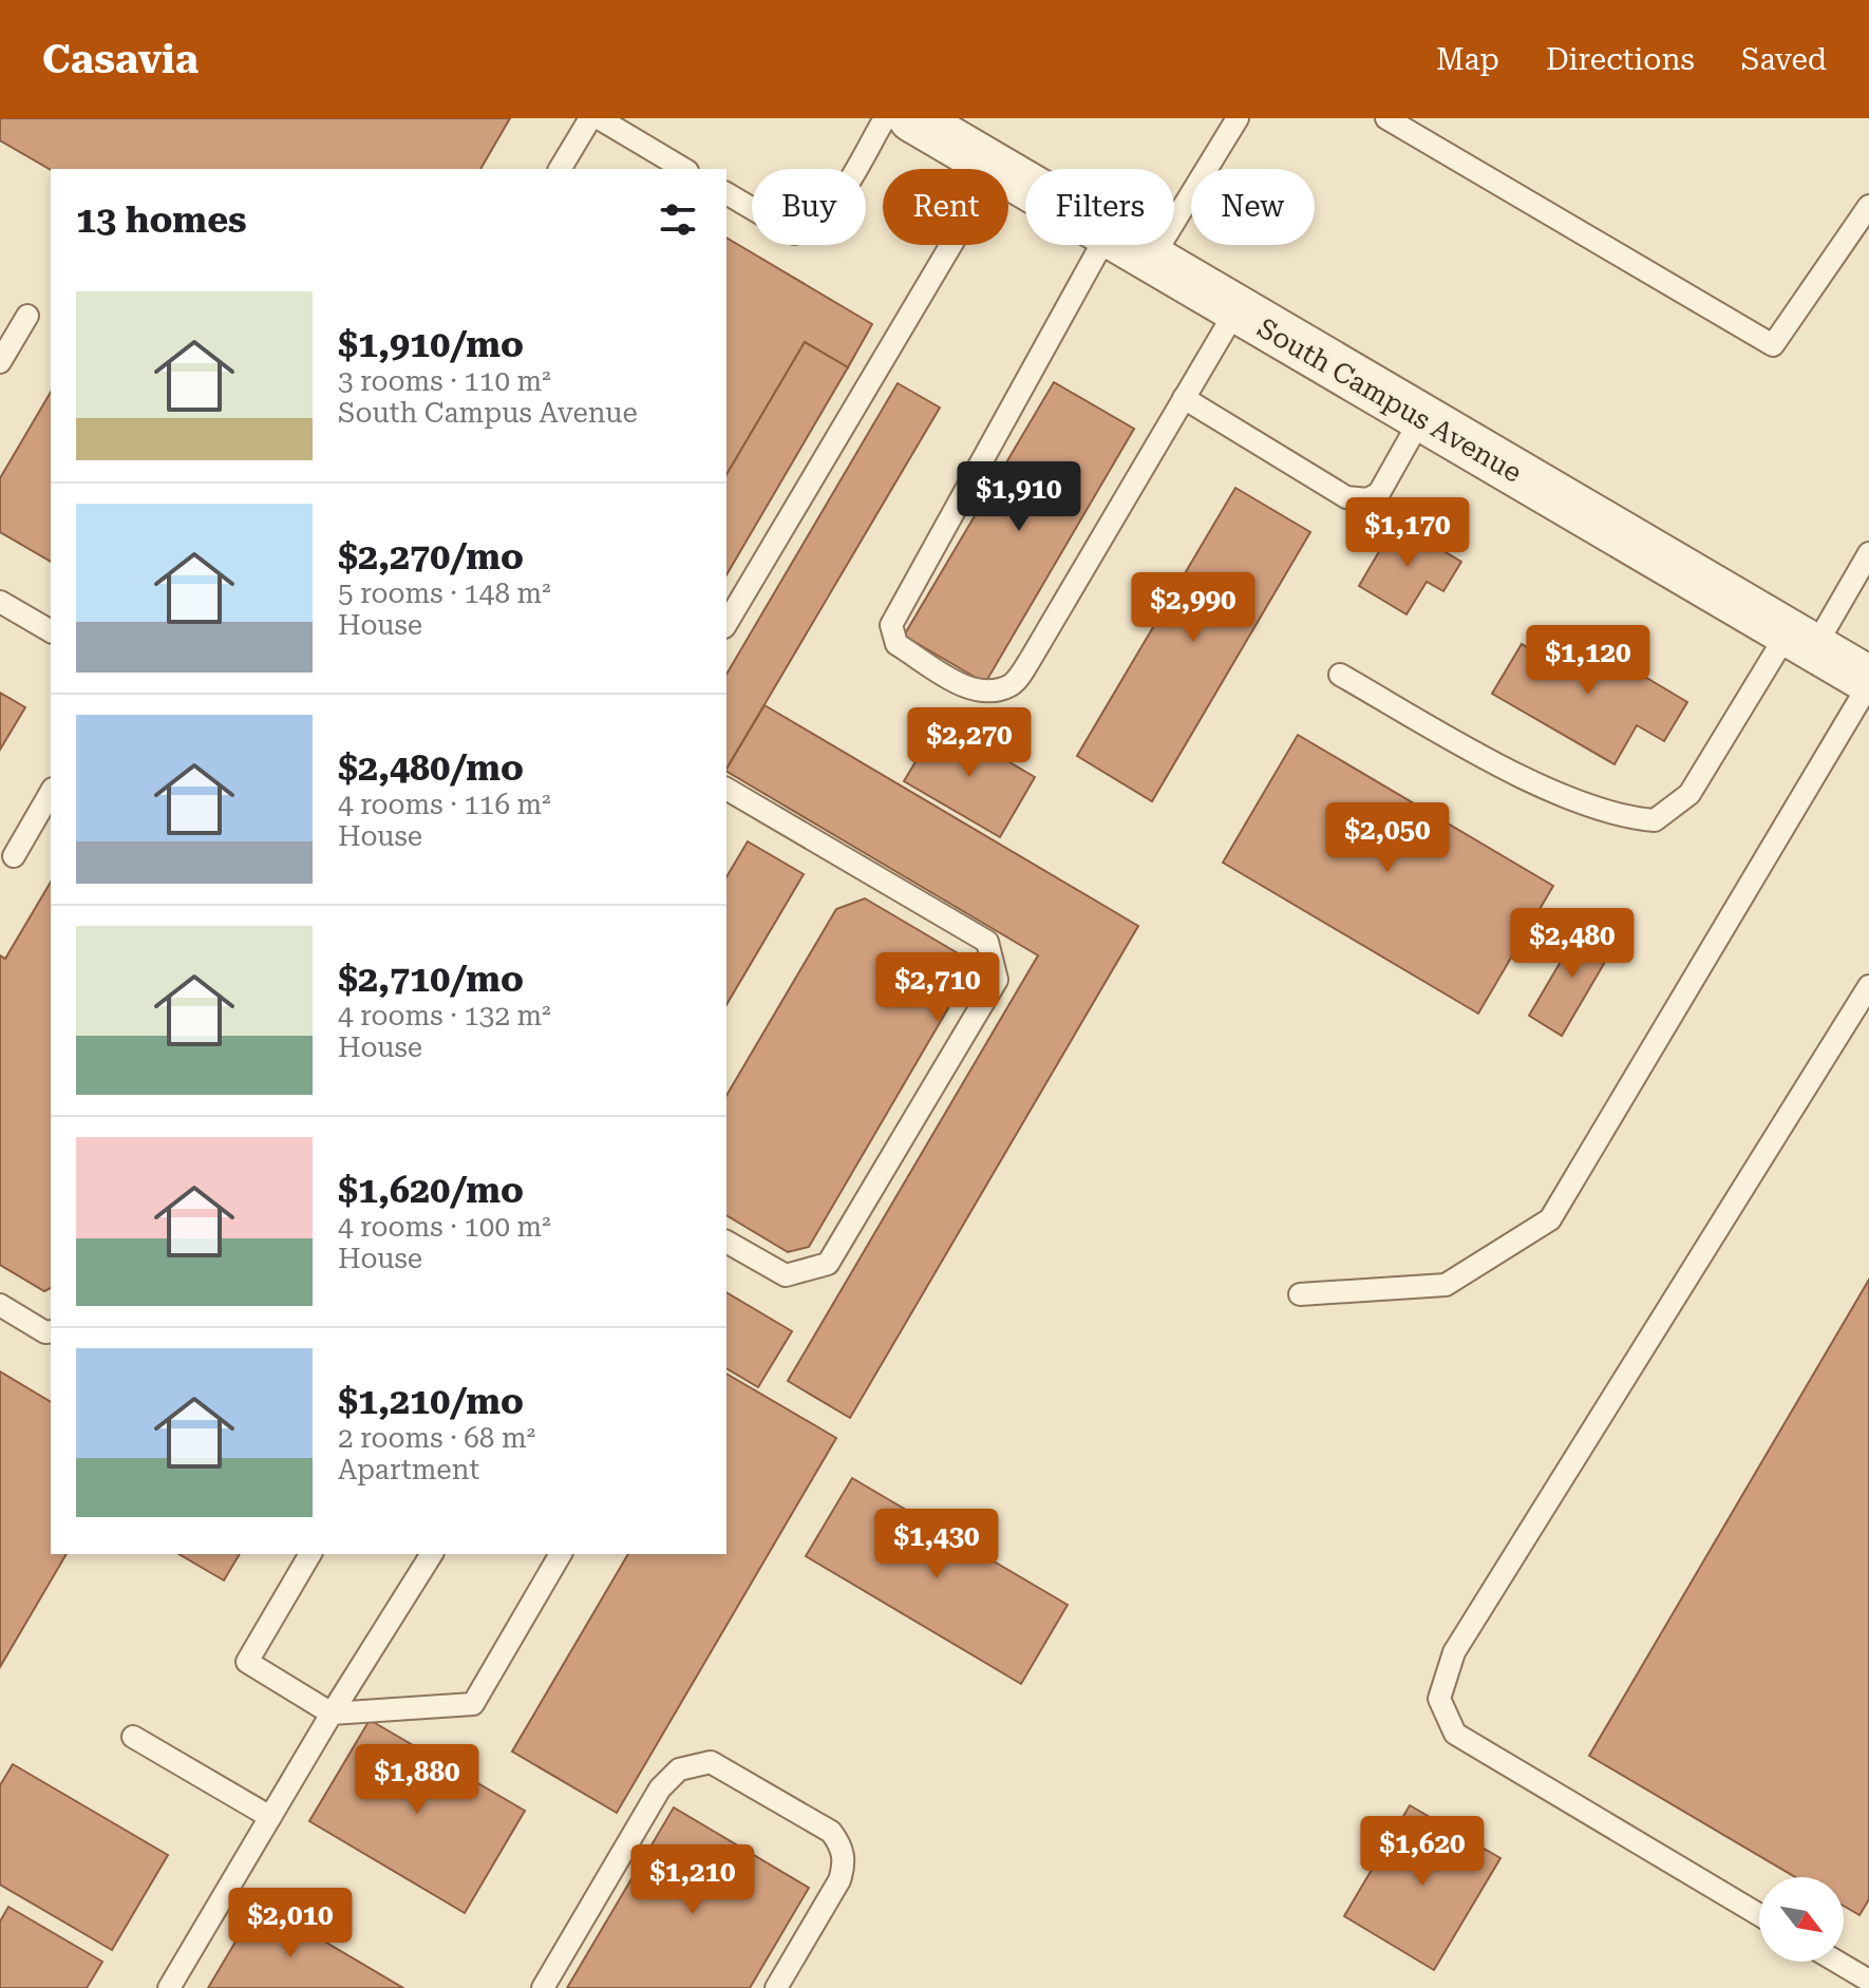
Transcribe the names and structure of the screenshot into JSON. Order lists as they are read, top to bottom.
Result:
{
  "streets": {
    "street": ["South Campus Avenue"]
  },
  "north": "bottom right",
  "page": {
    "header": "Casavia",
    "nav": ["Map", "Directions", "Saved"],
    "chip": [
      "Buy",
      "Rent",
      "Filters",
      "New"
    ],
    "heading": "13 homes",
    "list": [
      {
        "name": "$1,910/mo",
        "note": "3 rooms · 110 m² · South Campus Avenue"
      },
      {
        "name": "$2,270/mo",
        "note": "5 rooms · 148 m² · House"
      },
      {
        "name": "$2,480/mo",
        "note": "4 rooms · 116 m² · House"
      },
      {
        "name": "$2,710/mo",
        "note": "4 rooms · 132 m² · House"
      },
      {
        "name": "$1,620/mo",
        "note": "4 rooms · 100 m² · House"
      },
      {
        "name": "$1,210/mo",
        "note": "2 rooms · 68 m² · Apartment"
      }
    ],
    "price": [
      "$1,910",
      "$1,170",
      "$2,990",
      "$1,120",
      "$2,270",
      "$2,050",
      "$2,480",
      "$2,710",
      "$1,430",
      "$1,880",
      "$1,620",
      "$1,210",
      "$2,010"
    ]
  }
}
